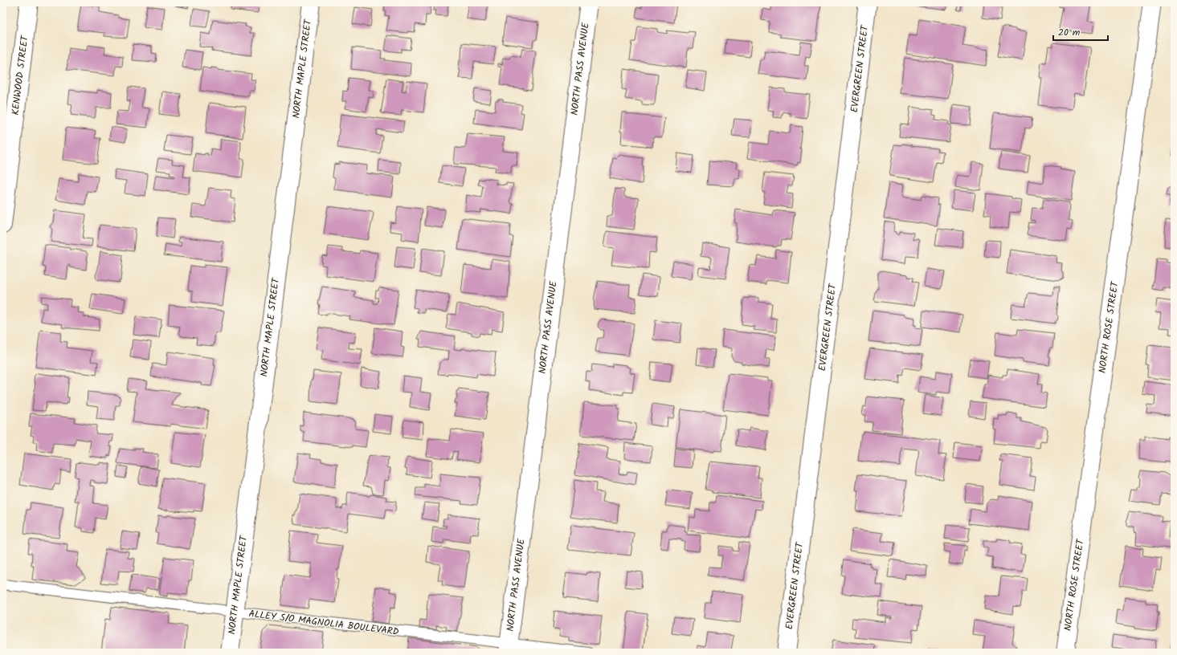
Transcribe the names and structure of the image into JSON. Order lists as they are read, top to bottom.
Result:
{
  "streets": {
    "street": [
      "NORTH MAPLE STREET",
      "NORTH PASS AVENUE",
      "EVERGREEN STREET",
      "KENWOOD STREET",
      "NORTH ROSE STREET"
    ],
    "lane": ["ALLEY S/O MAGNOLIA BOULEVARD"]
  },
  "crossings": [
    ["NORTH MAPLE STREET", "ALLEY S/O MAGNOLIA BOULEVARD"],
    ["NORTH PASS AVENUE", "ALLEY S/O MAGNOLIA BOULEVARD"]
  ],
  "scale_bar": "20 m"
}
